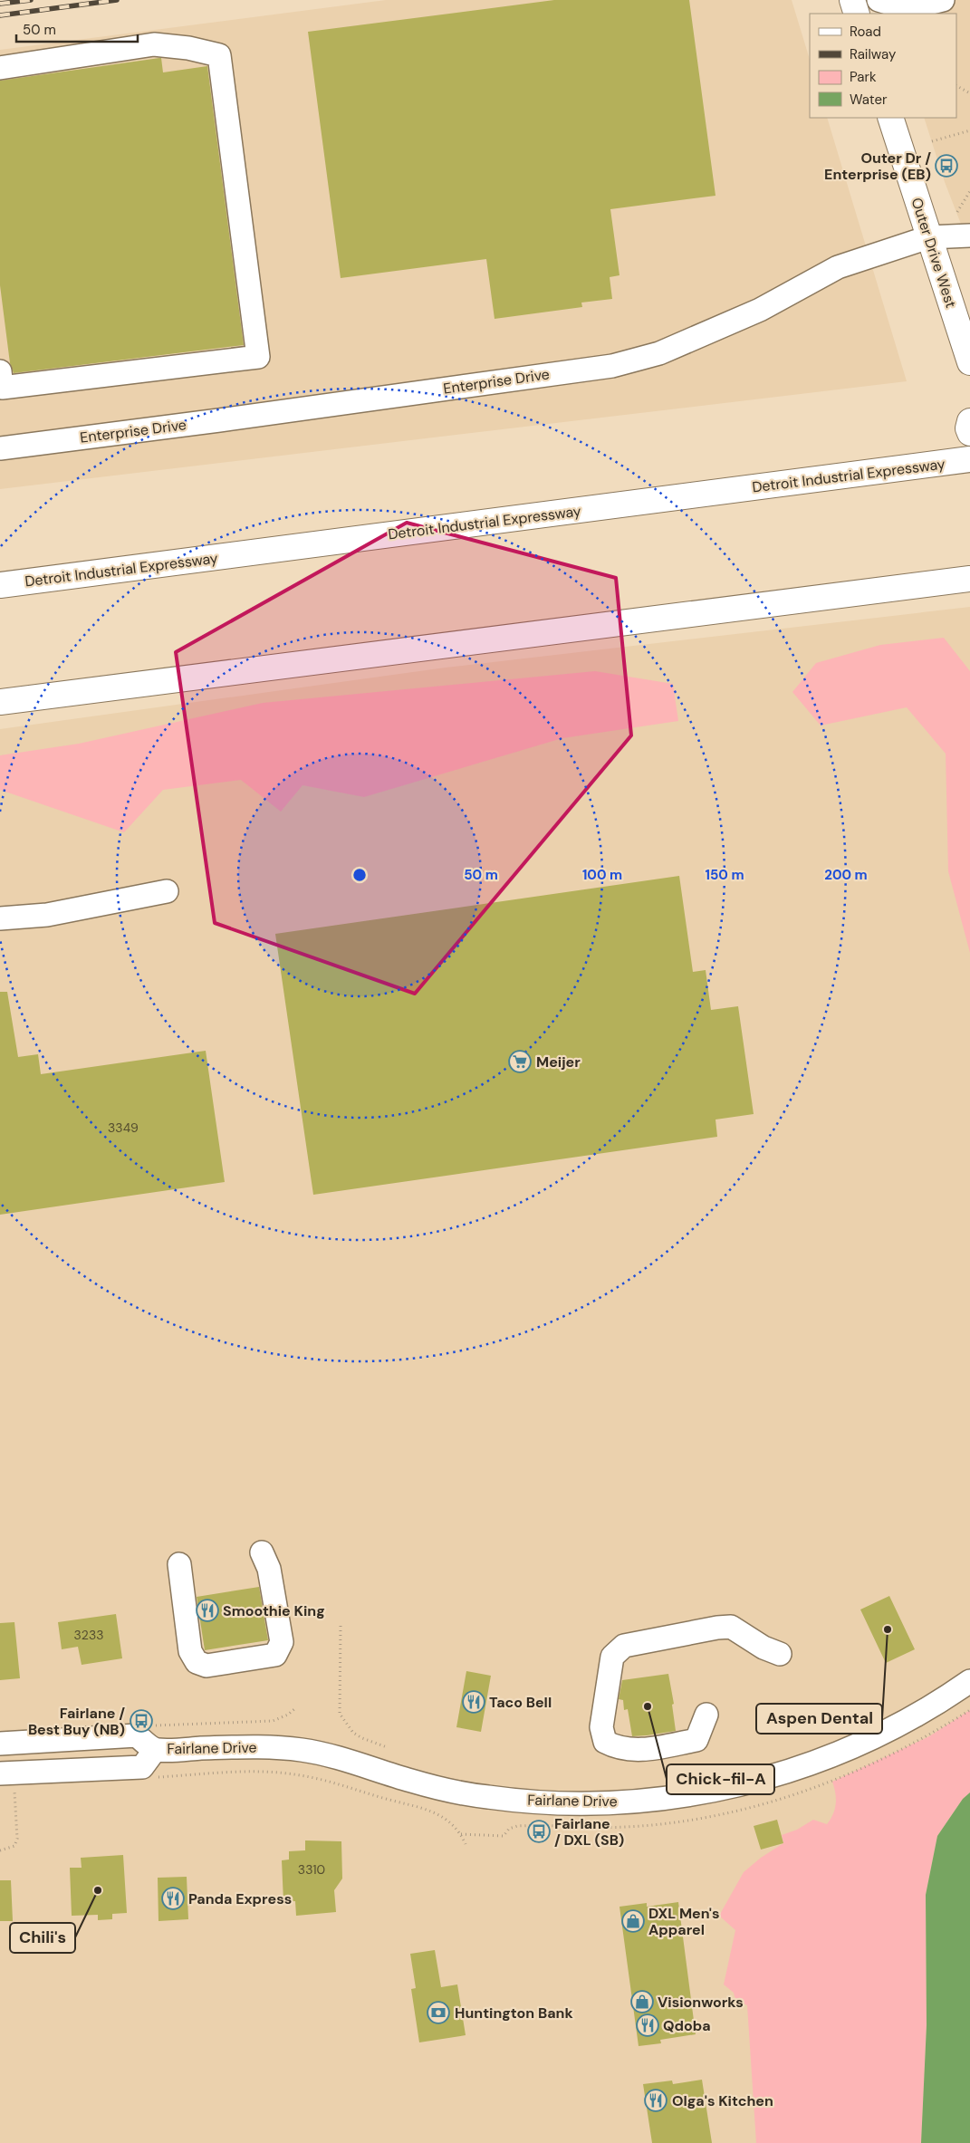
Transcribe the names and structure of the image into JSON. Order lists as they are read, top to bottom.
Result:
{
  "streets": {
    "main road": ["Outer Drive West", "Detroit Industrial Expressway"],
    "street": ["Enterprise Drive", "Fairlane Drive"]
  },
  "crossings": [
    ["Outer Drive West", "Enterprise Drive"]
  ],
  "places": {
    "bus stop": ["Outer Dr / Enterprise (EB)", "Fairlane / Best Buy (NB)", "Fairlane / DXL (SB)"],
    "supermarket": ["Meijer"],
    "restaurant": [
      "Smoothie King",
      "Taco Bell",
      "Panda Express",
      "Qdoba",
      "Olga's Kitchen"
    ],
    "other": ["Aspen Dental", "Chick-fil-A", "Chili's"],
    "shop": ["DXL Men's Apparel", "Visionworks"],
    "bank": ["Huntington Bank"]
  },
  "house_numbers": ["3349", "3233", "3310"],
  "legend": [
    "Road",
    "Railway",
    "Park",
    "Water"
  ],
  "scale_bar": "50 m",
  "rings": [
    "50 m",
    "100 m",
    "150 m",
    "200 m"
  ]
}
